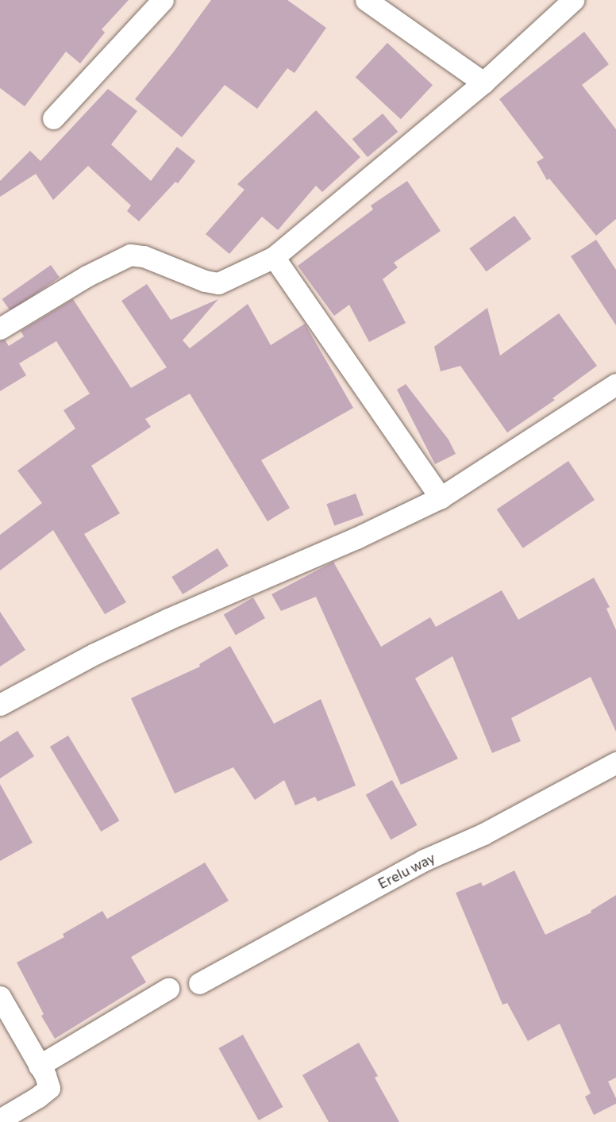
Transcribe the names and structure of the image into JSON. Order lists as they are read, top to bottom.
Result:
{
  "streets": {
    "street": ["Erelu way"]
  }
}
